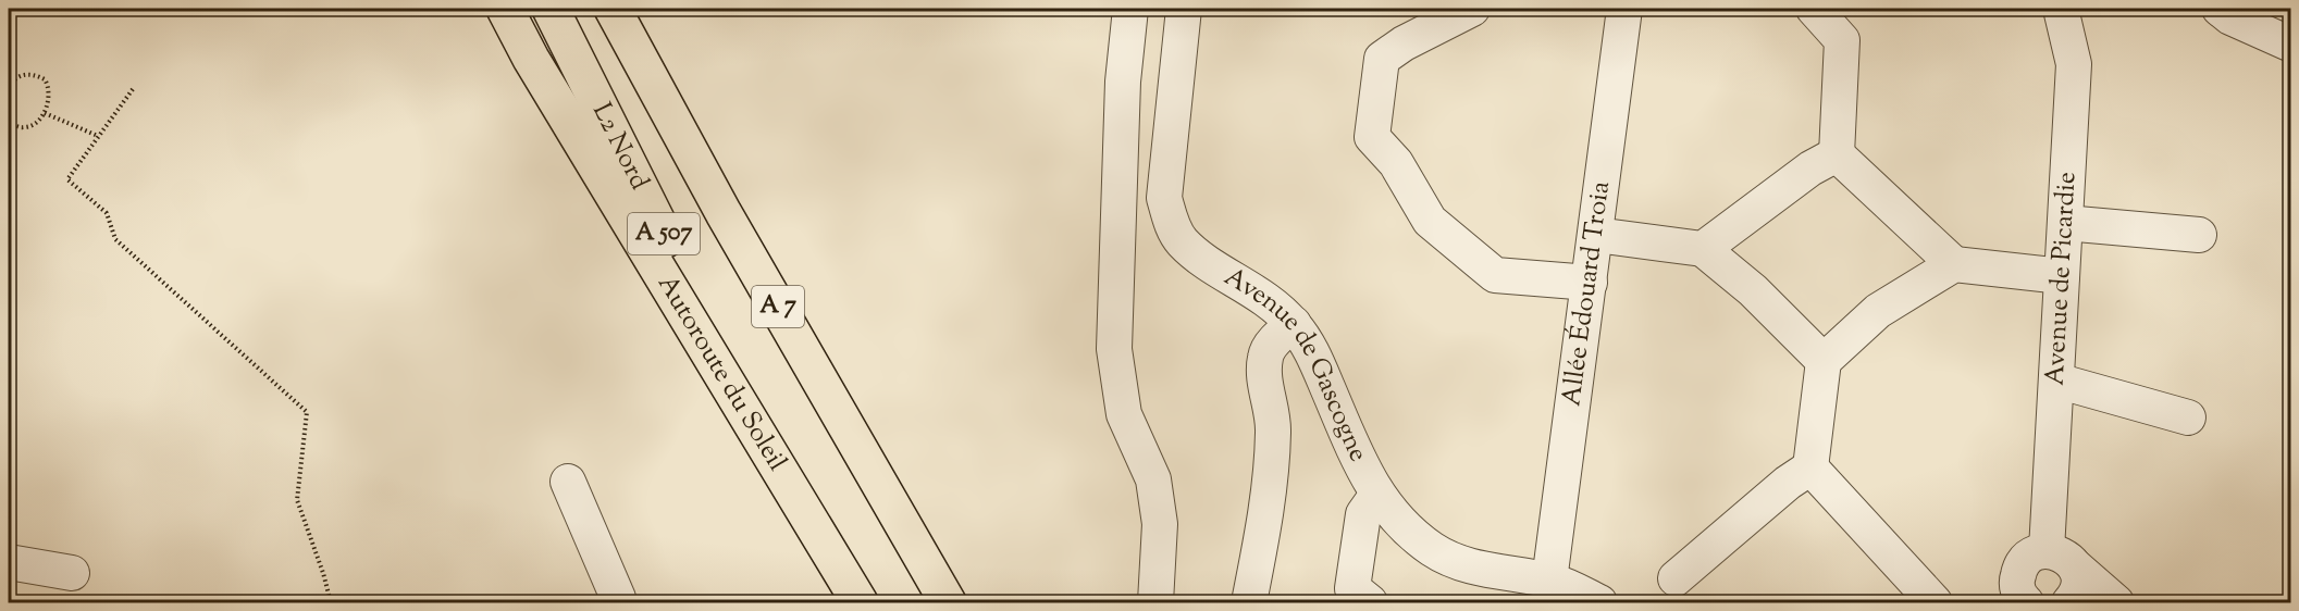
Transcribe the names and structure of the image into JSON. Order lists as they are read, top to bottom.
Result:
{
  "streets": {
    "highway": [
      "L2 Nord",
      "A 507",
      "A 7",
      "Autoroute du Soleil"
    ],
    "street": ["Avenue de Picardie", "Allée Édouard Troia", "Avenue de Gascogne"]
  },
  "crossings": [
    ["L2 Nord", "Autoroute du Soleil"],
    ["Allée Édouard Troia", "Avenue de Gascogne"]
  ]
}
